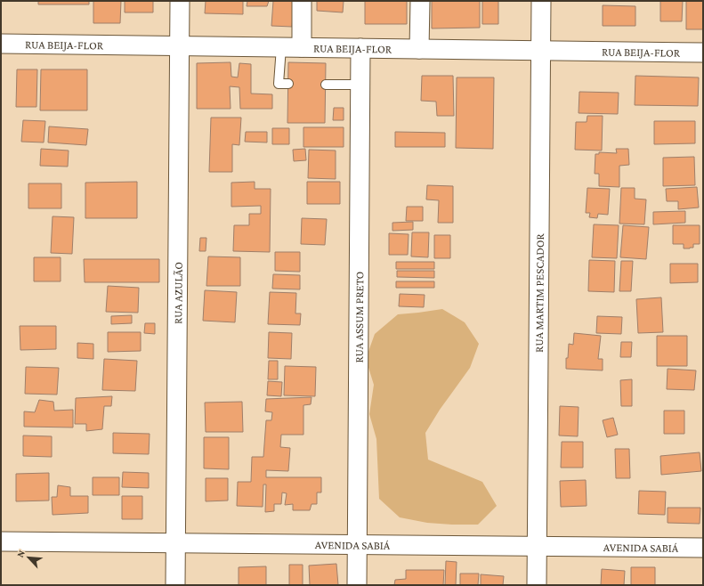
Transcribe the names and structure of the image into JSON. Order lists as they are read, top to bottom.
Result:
{
  "streets": {
    "street": [
      "RUA BEIJA-FLOR",
      "RUA AZULÃO",
      "RUA MARTIM PESCADOR",
      "RUA ASSUM PRETO",
      "AVENIDA SABIÁ"
    ]
  },
  "crossings": [
    ["RUA BEIJA-FLOR", "RUA AZULÃO"],
    ["RUA BEIJA-FLOR", "RUA MARTIM PESCADOR"],
    ["RUA BEIJA-FLOR", "RUA ASSUM PRETO"],
    ["RUA AZULÃO", "AVENIDA SABIÁ"],
    ["RUA MARTIM PESCADOR", "AVENIDA SABIÁ"],
    ["RUA ASSUM PRETO", "AVENIDA SABIÁ"]
  ],
  "north": "top left"
}
